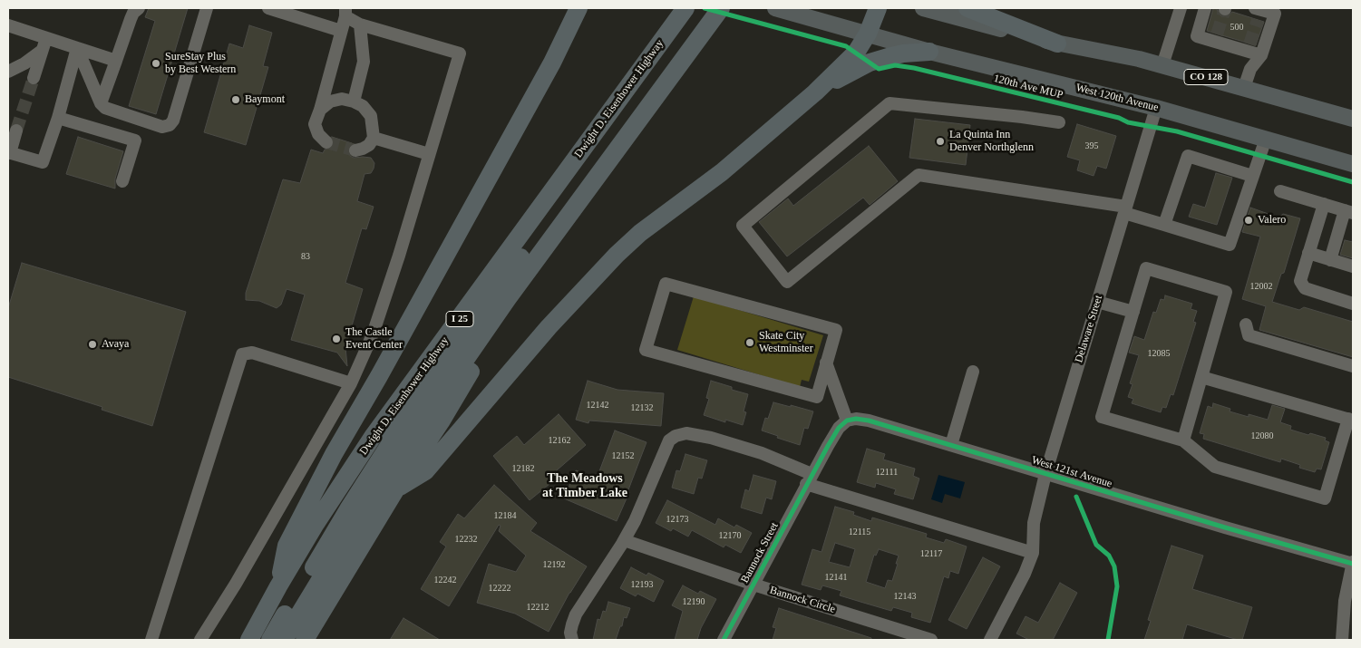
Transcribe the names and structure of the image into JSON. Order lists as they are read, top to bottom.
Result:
{
  "streets": {
    "highway": ["Dwight D. Eisenhower Highway", "I 25"],
    "main road": ["CO 128", "West 120th Avenue"],
    "street": [
      "Delaware Street",
      "West 121st Avenue",
      "Bannock Street",
      "Bannock Circle"
    ],
    "cycle path": ["120th Ave MUP"]
  },
  "crossings": [
    ["West 120th Avenue", "Delaware Street"],
    ["Delaware Street", "West 121st Avenue"],
    ["Bannock Street", "Bannock Circle"]
  ],
  "districts": ["The Meadows at Timber Lake"],
  "places": [
    "SureStay Plus by Best Western",
    "Baymont",
    "La Quinta Inn Denver Northglenn",
    "Valero",
    "The Castle Event Center",
    "Skate City Westminster",
    "Avaya"
  ],
  "house_numbers": [
    "500",
    "395",
    "83",
    "12002",
    "12085",
    "12142",
    "12132",
    "12080",
    "12162",
    "12152",
    "12182",
    "12111",
    "12184",
    "12173",
    "12115",
    "12170",
    "12232",
    "12117",
    "12192",
    "12141",
    "12242",
    "12193",
    "12222",
    "12143",
    "12190",
    "12212"
  ]
}
